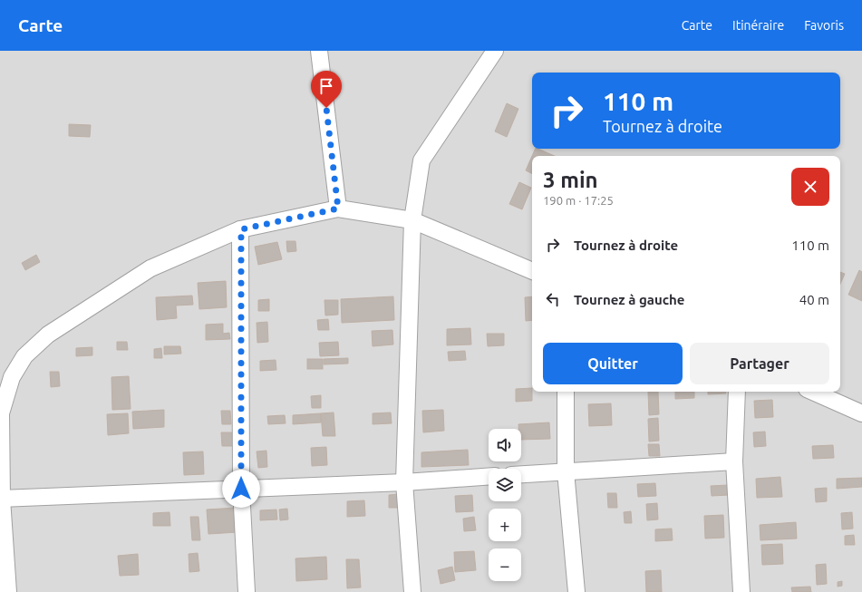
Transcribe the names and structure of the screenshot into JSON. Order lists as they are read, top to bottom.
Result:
{
  "page": {
    "header": "Carte",
    "nav": ["Carte", "Itinéraire", "Favoris"],
    "turn": ["110 m", "Tournez à droite"],
    "heading": ["3 min", "190 m · 17:25"],
    "list": [
      {
        "name": "Tournez à droite",
        "value": "110 m"
      },
      {
        "name": "Tournez à gauche",
        "value": "40 m"
      }
    ],
    "buttons": ["Quitter", "Partager"],
    "map_buttons": ["+", "−"]
  }
}
